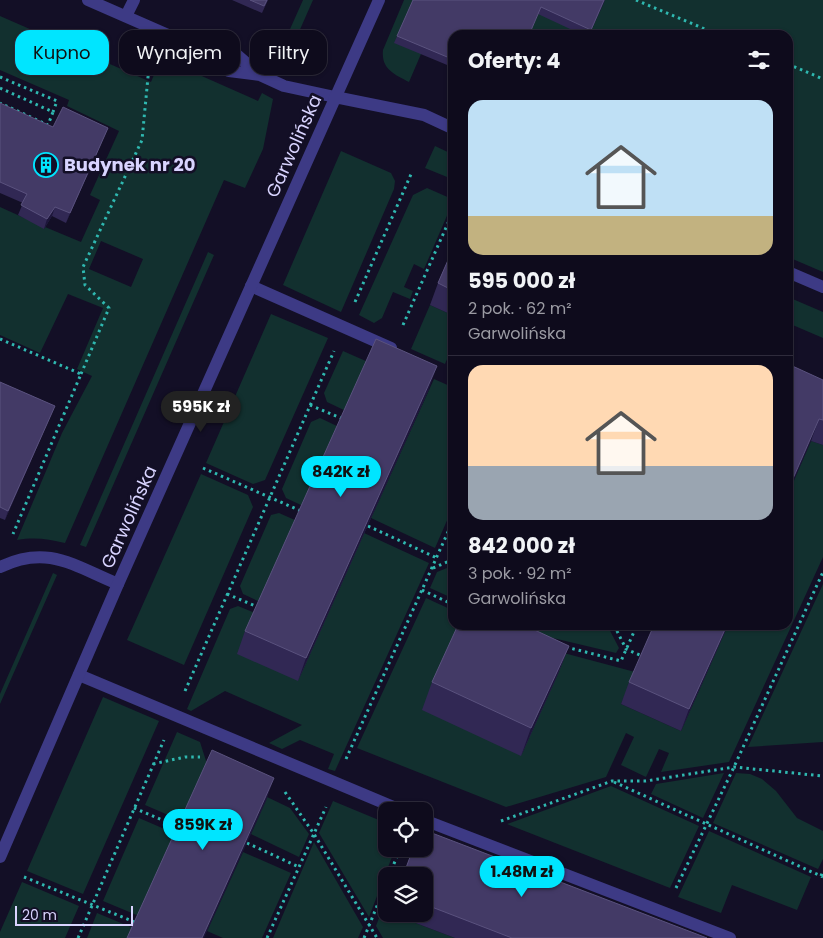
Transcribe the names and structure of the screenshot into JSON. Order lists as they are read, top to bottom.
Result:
{
  "streets": {
    "street": ["Garwolińska"]
  },
  "places": {
    "building": ["Budynek nr 20"]
  },
  "scale_bar": "20 m",
  "page": {
    "chip": ["Kupno", "Wynajem", "Filtry"],
    "heading": "Oferty: 4",
    "list": [
      {
        "name": "595 000 zł",
        "note": "2 pok. · 62 m² · Garwolińska"
      },
      {
        "name": "842 000 zł",
        "note": "3 pok. · 92 m² · Garwolińska"
      }
    ],
    "price": [
      "595K zł",
      "842K zł",
      "859K zł",
      "1.48M zł"
    ],
    "scale": "20 m"
  }
}
